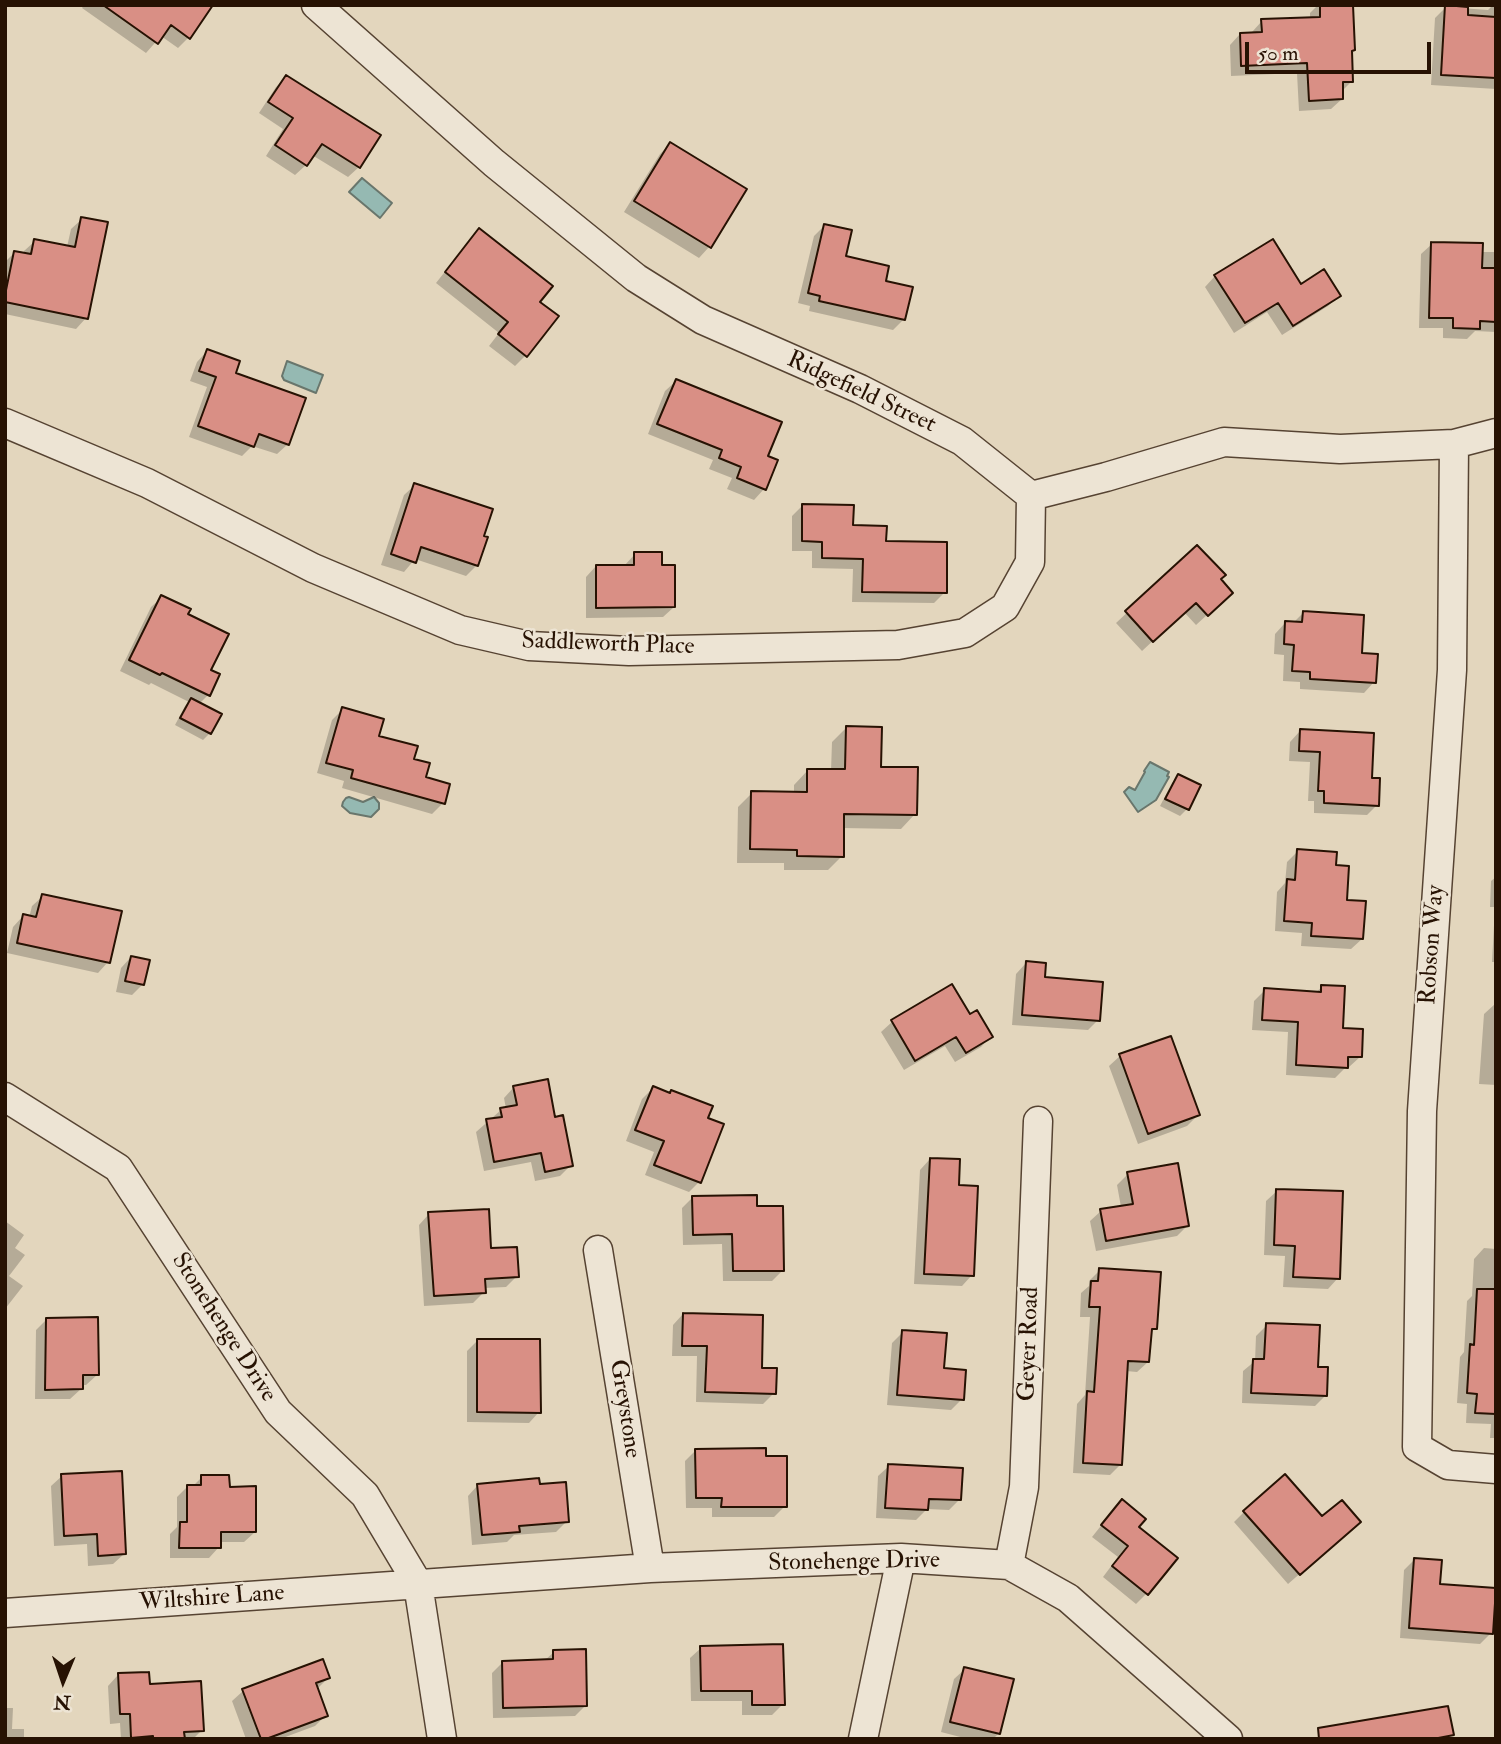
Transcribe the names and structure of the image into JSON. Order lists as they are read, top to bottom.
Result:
{
  "streets": {
    "street": [
      "Ridgefield Street",
      "Saddleworth Place",
      "Robson Way",
      "Stonehenge Drive",
      "Geyer Road",
      "Greystone",
      "Wiltshire Lane"
    ]
  },
  "crossings": [
    ["Ridgefield Street", "Saddleworth Place"],
    ["Stonehenge Drive", "Geyer Road"],
    ["Stonehenge Drive", "Greystone"],
    ["Stonehenge Drive", "Wiltshire Lane"]
  ],
  "scale_bar": "50 m",
  "north": "bottom"
}
